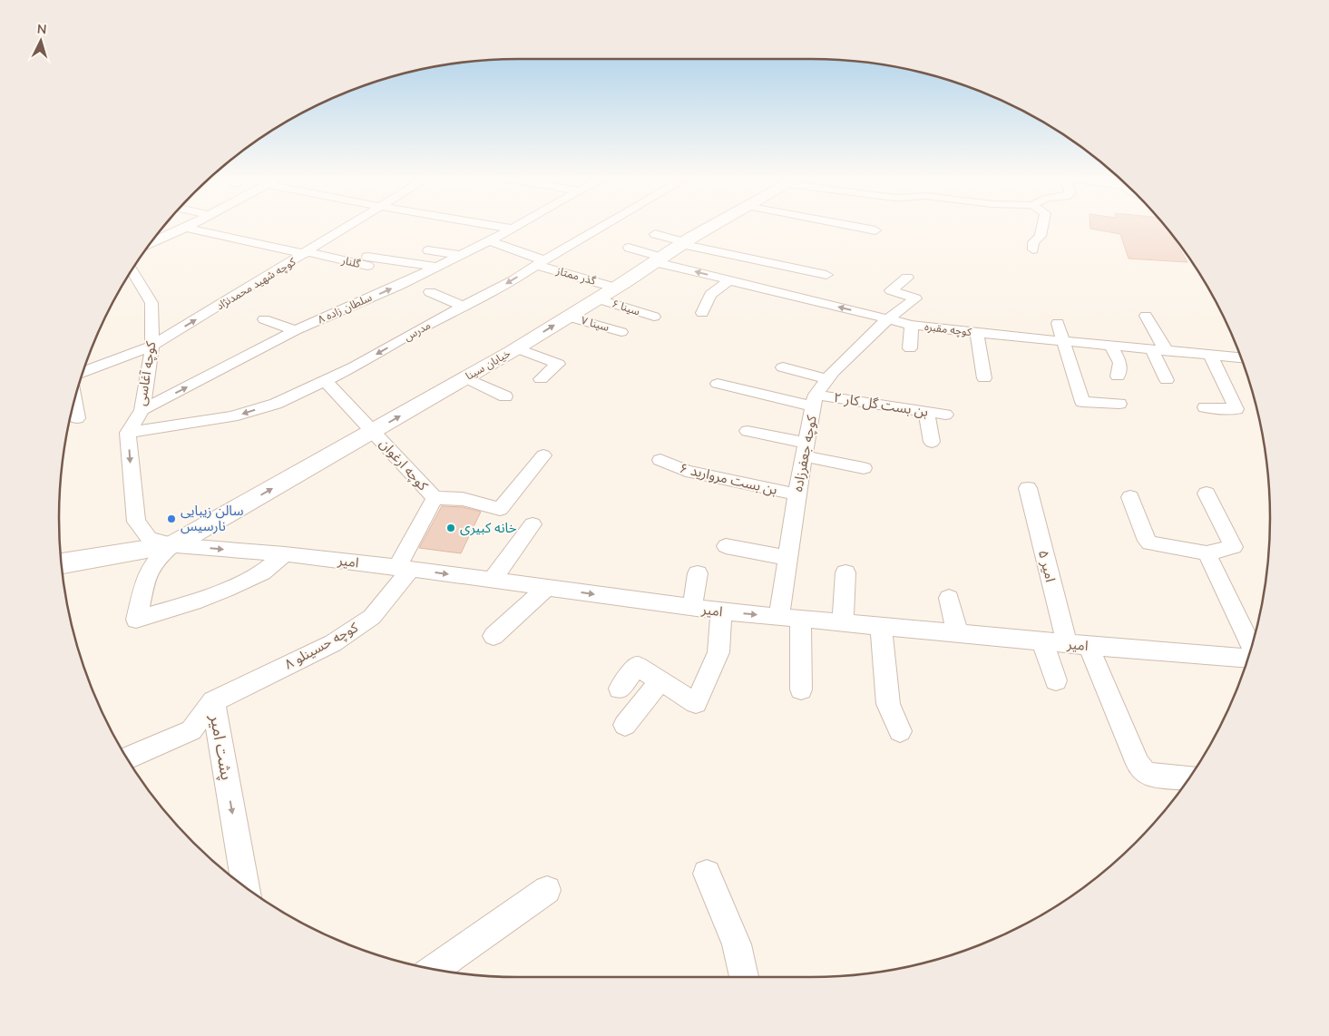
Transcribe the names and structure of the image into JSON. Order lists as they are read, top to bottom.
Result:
{
  "streets": {
    "street": [
      "گلنار",
      "گذر ممتاز",
      "کوچه شهید محمدنژاد",
      "سینا ۶",
      "سلطان زاده ۸",
      "سینا ۷",
      "کوچه مقبره",
      "مدرس",
      "خیابان سینا",
      "کوچه آغاسی",
      "بن بست گل کار ۲",
      "کوچه جعفرزاده",
      "کوچه ارغوان",
      "بن بست مروارید ۶",
      "امیر",
      "امیر ۵",
      "کوچه حسینلو ۸",
      "پشت امیر"
    ]
  },
  "crossings": [
    ["گلنار", "کوچه شهید محمدنژاد"],
    ["گلنار", "سلطان زاده ۸"],
    ["گذر ممتاز", "سلطان زاده ۸"],
    ["گذر ممتاز", "مدرس"],
    ["گذر ممتاز", "خیابان سینا"],
    ["کوچه شهید محمدنژاد", "کوچه آغاسی"],
    ["سینا ۶", "خیابان سینا"],
    ["سلطان زاده ۸", "کوچه آغاسی"],
    ["سینا ۷", "خیابان سینا"],
    ["کوچه مقبره", "خیابان سینا"],
    ["کوچه مقبره", "کوچه جعفرزاده"],
    ["مدرس", "کوچه آغاسی"],
    ["مدرس", "کوچه ارغوان"],
    ["خیابان سینا", "کوچه ارغوان"],
    ["خیابان سینا", "امیر"],
    ["بن بست گل کار ۲", "کوچه جعفرزاده"],
    ["کوچه جعفرزاده", "بن بست مروارید ۶"],
    ["کوچه جعفرزاده", "امیر"],
    ["کوچه ارغوان", "کوچه حسینلو ۸"],
    ["امیر", "امیر ۵"],
    ["امیر", "کوچه حسینلو ۸"],
    ["کوچه حسینلو ۸", "پشت امیر"]
  ],
  "one_way": [
    "کوچه شهید محمدنژاد",
    "سلطان زاده ۸",
    "مدرس",
    "خیابان سینا",
    "امیر",
    "پشت امیر"
  ],
  "places": ["سالن زیبایی نارسیس", "خانه کبیری"],
  "north": "top"
}
